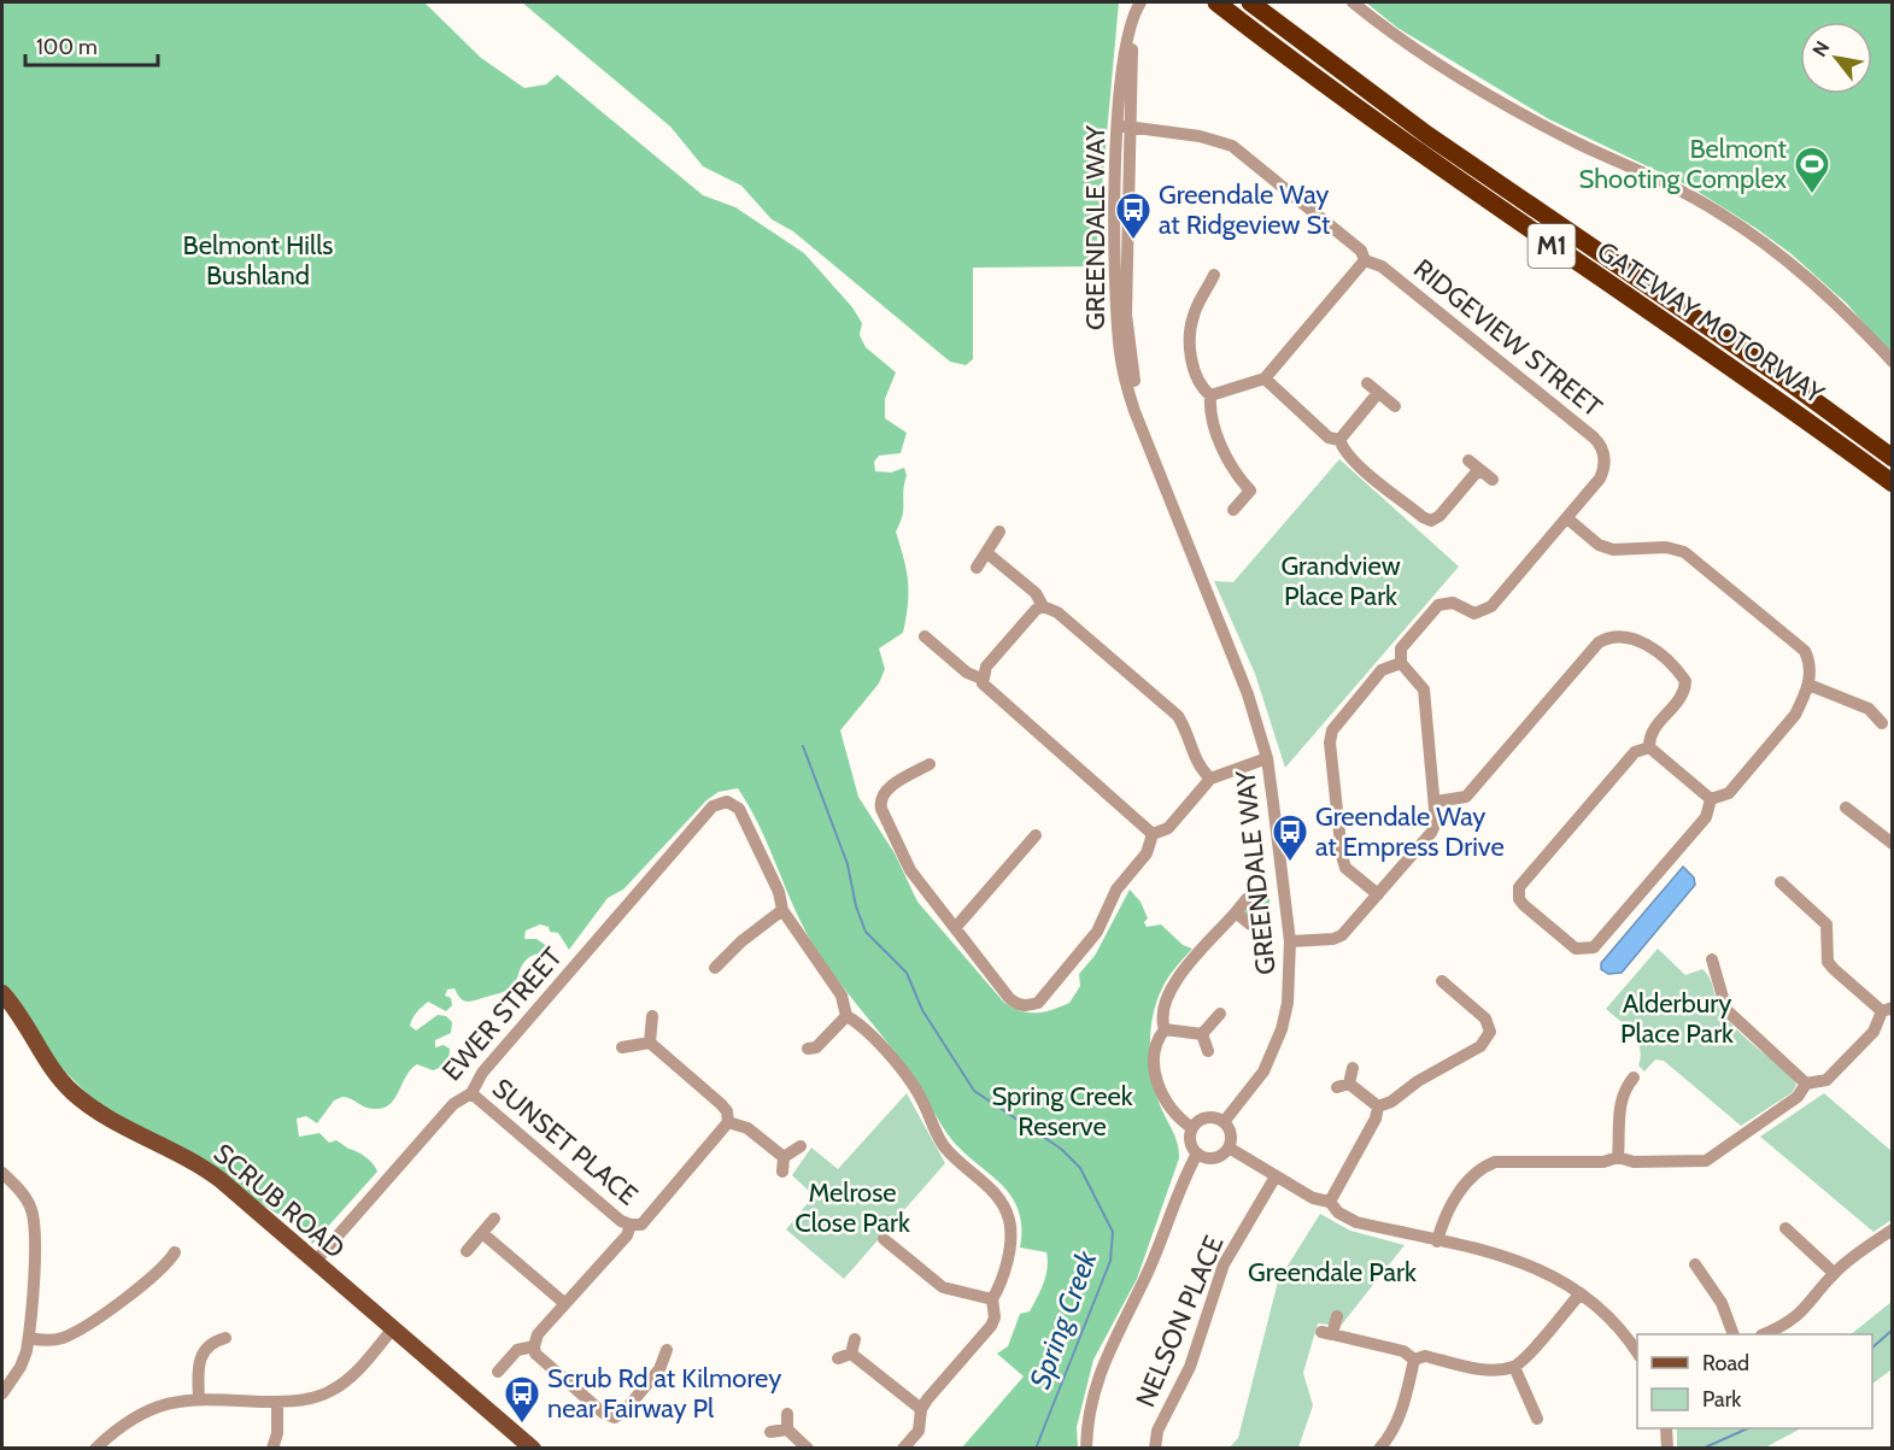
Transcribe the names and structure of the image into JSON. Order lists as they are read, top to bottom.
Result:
{
  "streets": {
    "highway": ["M1", "GATEWAY MOTORWAY"],
    "main road": ["SCRUB ROAD"],
    "street": [
      "GREENDALE WAY",
      "RIDGEVIEW STREET",
      "EWER STREET",
      "SUNSET PLACE",
      "NELSON PLACE"
    ]
  },
  "crossings": [
    ["GREENDALE WAY", "RIDGEVIEW STREET"],
    ["EWER STREET", "SUNSET PLACE"],
    ["EWER STREET", "SCRUB ROAD"]
  ],
  "water": ["Spring Creek"],
  "parks": [
    "Belmont Hills Bushland",
    "Grandview Place Park",
    "Alderbury Place Park",
    "Spring Creek Reserve",
    "Melrose Close Park",
    "Greendale Park"
  ],
  "places": {
    "sports": ["Belmont Shooting Complex"],
    "bus stop": ["Greendale Way at Ridgeview St", "Greendale Way at Empress Drive", "Scrub Rd at Kilmorey near Fairway Pl"]
  },
  "legend": ["Road", "Park"],
  "scale_bar": "100 m",
  "north": "top left"
}
